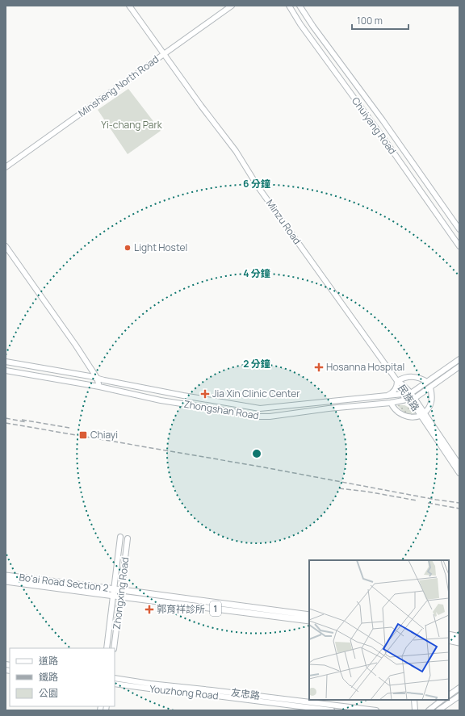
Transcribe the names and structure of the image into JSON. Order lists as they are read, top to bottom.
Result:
{
  "streets": {
    "main road": [
      "Minsheng North Road",
      "Chuiyang Road",
      "Minzu Road",
      "民族路",
      "Zhongshan Road",
      "Bo’ai Road Section 2",
      "Zhongxing Road",
      "1",
      "Youzhong Road",
      "友忠路"
    ]
  },
  "crossings": [
    ["Minsheng North Road", "Minzu Road"],
    ["Minzu Road", "民族路"],
    ["Minzu Road", "Zhongshan Road"],
    ["民族路", "Zhongshan Road"],
    ["Bo’ai Road Section 2", "Zhongxing Road"],
    ["Bo’ai Road Section 2", "1"],
    ["Zhongxing Road", "1"]
  ],
  "parks": ["Yi-chang Park"],
  "places": {
    "other": ["Light Hostel"],
    "health": ["Hosanna Hospital", "Jia Xin Clinic Center", "郭育祥診所"],
    "transit": ["Chiayi"]
  },
  "legend": ["道路", "鐵路", "公園"],
  "scale_bar": "100 m",
  "rings": ["6 分鐘", "4 分鐘", "2 分鐘"]
}
